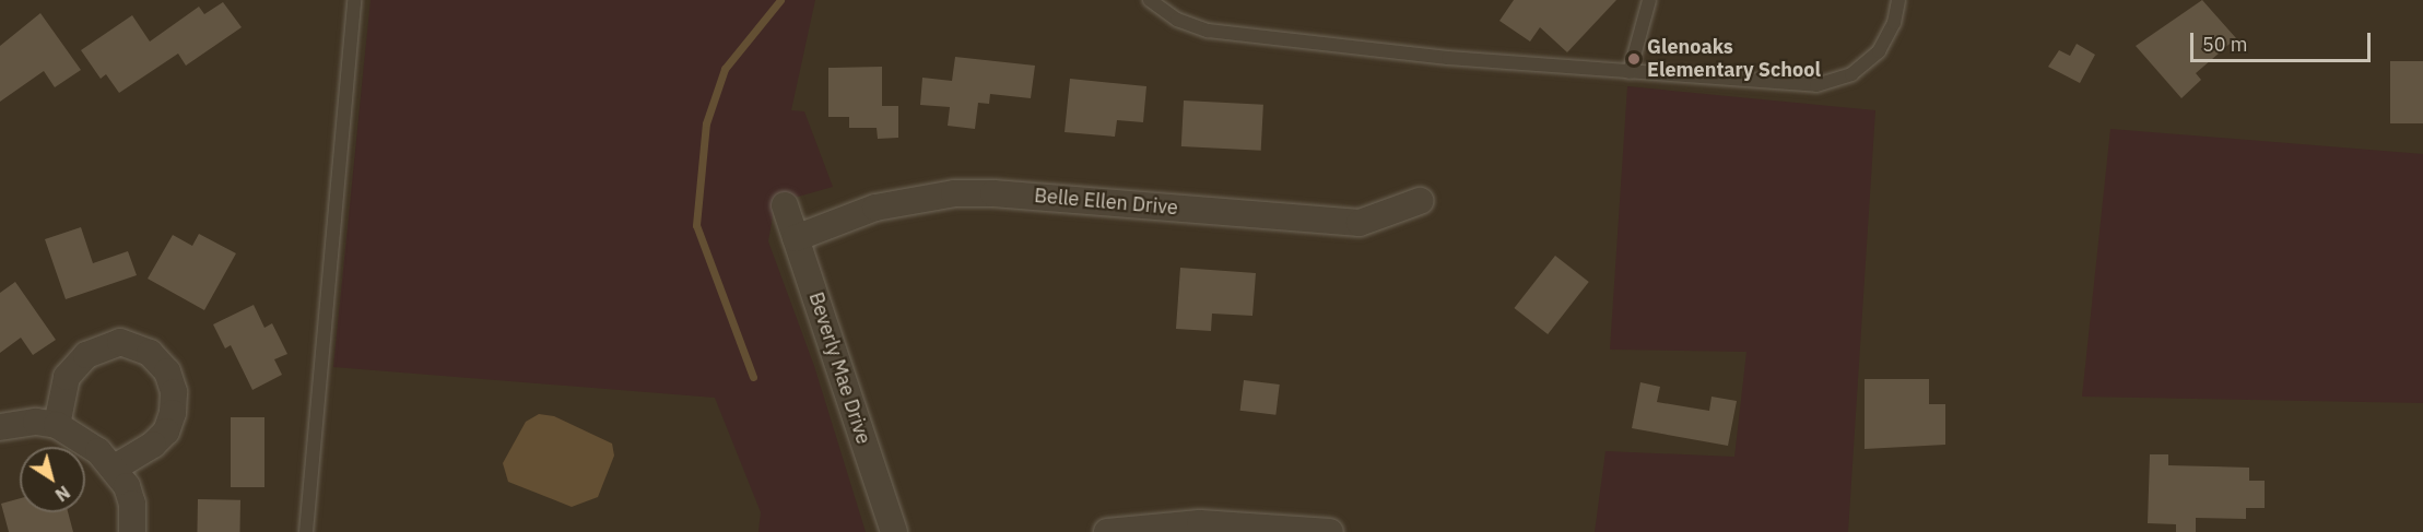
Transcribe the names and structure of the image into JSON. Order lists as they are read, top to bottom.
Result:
{
  "streets": {
    "street": ["Belle Ellen Drive", "Beverly Mae Drive"]
  },
  "crossings": [
    ["Belle Ellen Drive", "Beverly Mae Drive"]
  ],
  "places": ["Glenoaks Elementary School"],
  "scale_bar": "50 m",
  "north": "bottom right"
}
